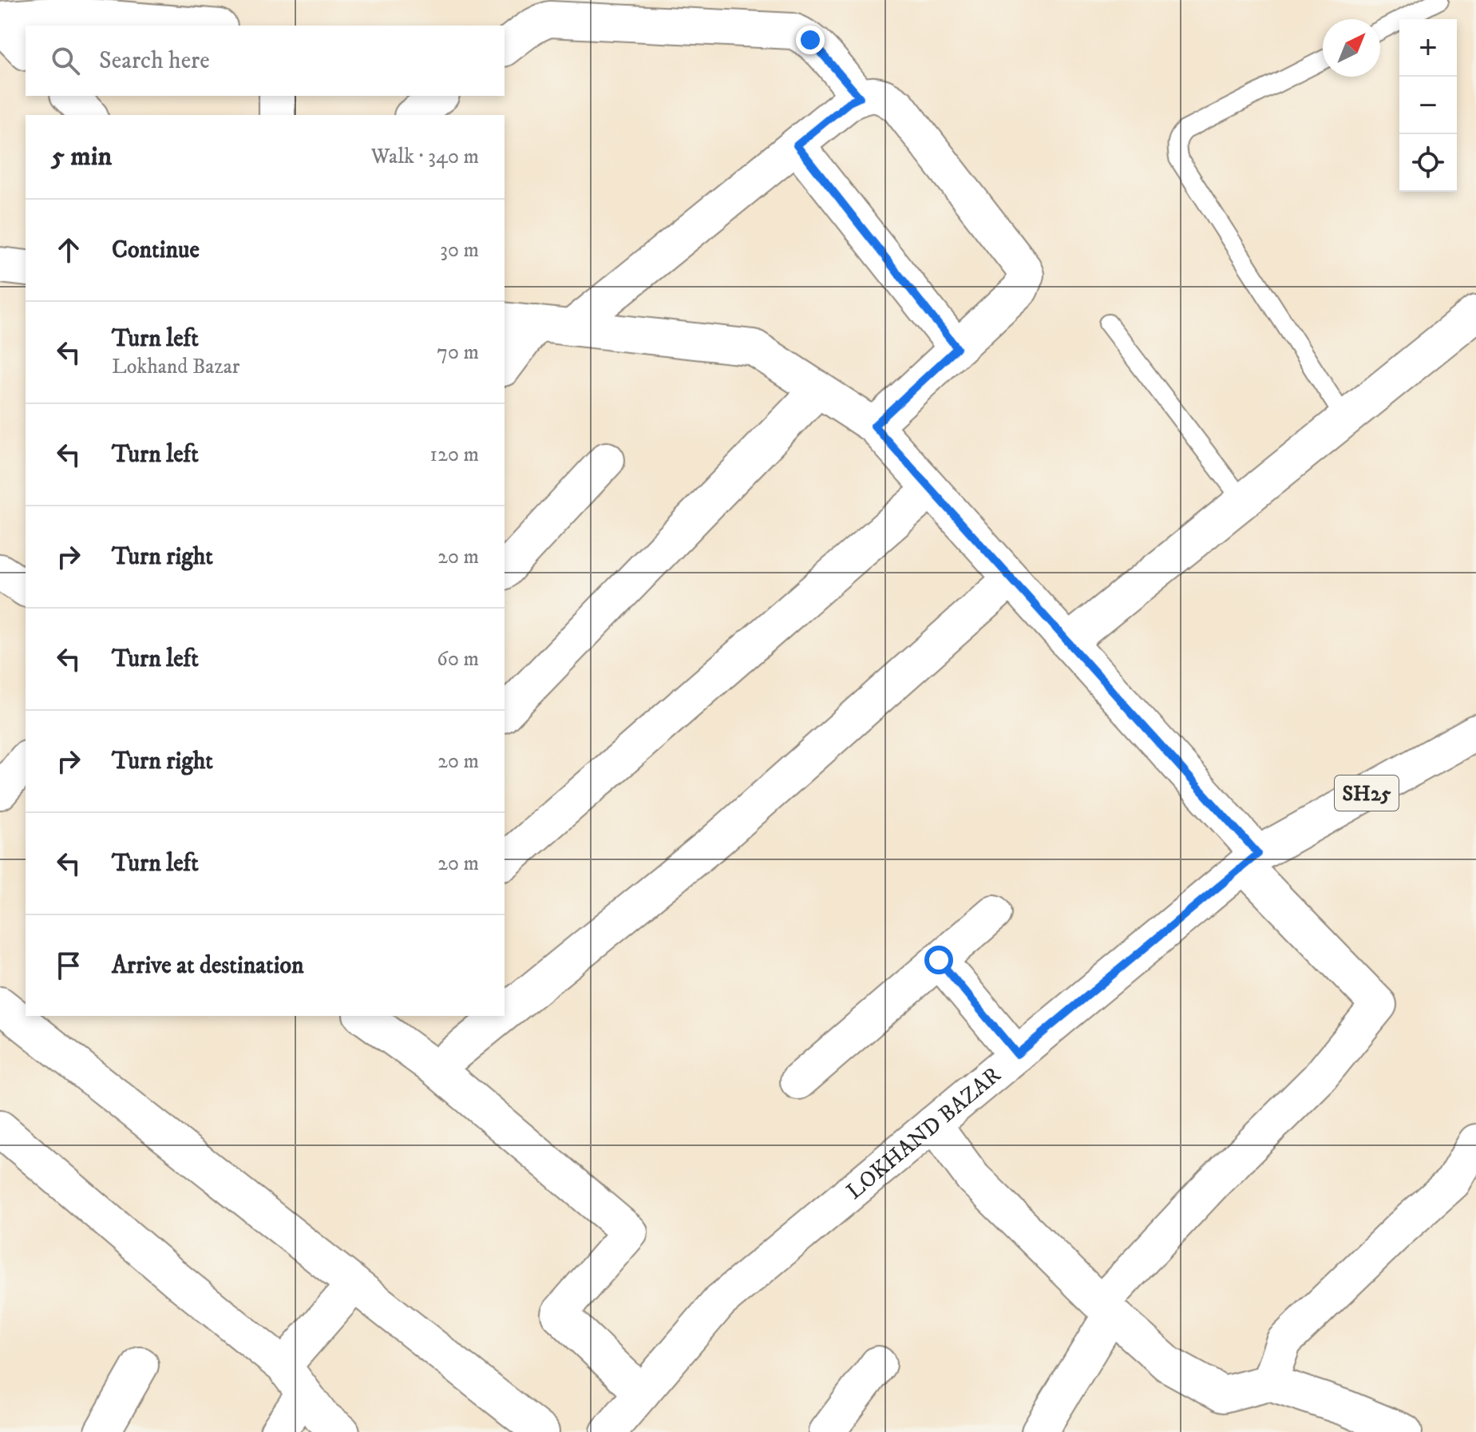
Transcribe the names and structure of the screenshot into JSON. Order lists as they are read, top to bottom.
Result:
{
  "streets": {
    "street": ["SH25", "LOKHAND BAZAR"]
  },
  "crossings": [
    ["SH25", "LOKHAND BAZAR"]
  ],
  "north": "top right",
  "page": {
    "map_buttons": ["+", "−"],
    "search": "Search here",
    "heading": ["5 min", "Walk · 340 m"],
    "list": [
      ["Continue", "30 m"],
      ["Turn left", "Lokhand Bazar", "70 m"],
      ["Turn left", "120 m"],
      ["Turn right", "20 m"],
      ["Turn left", "60 m"],
      ["Turn right", "20 m"],
      ["Turn left", "20 m"],
      "Arrive at destination"
    ]
  }
}
